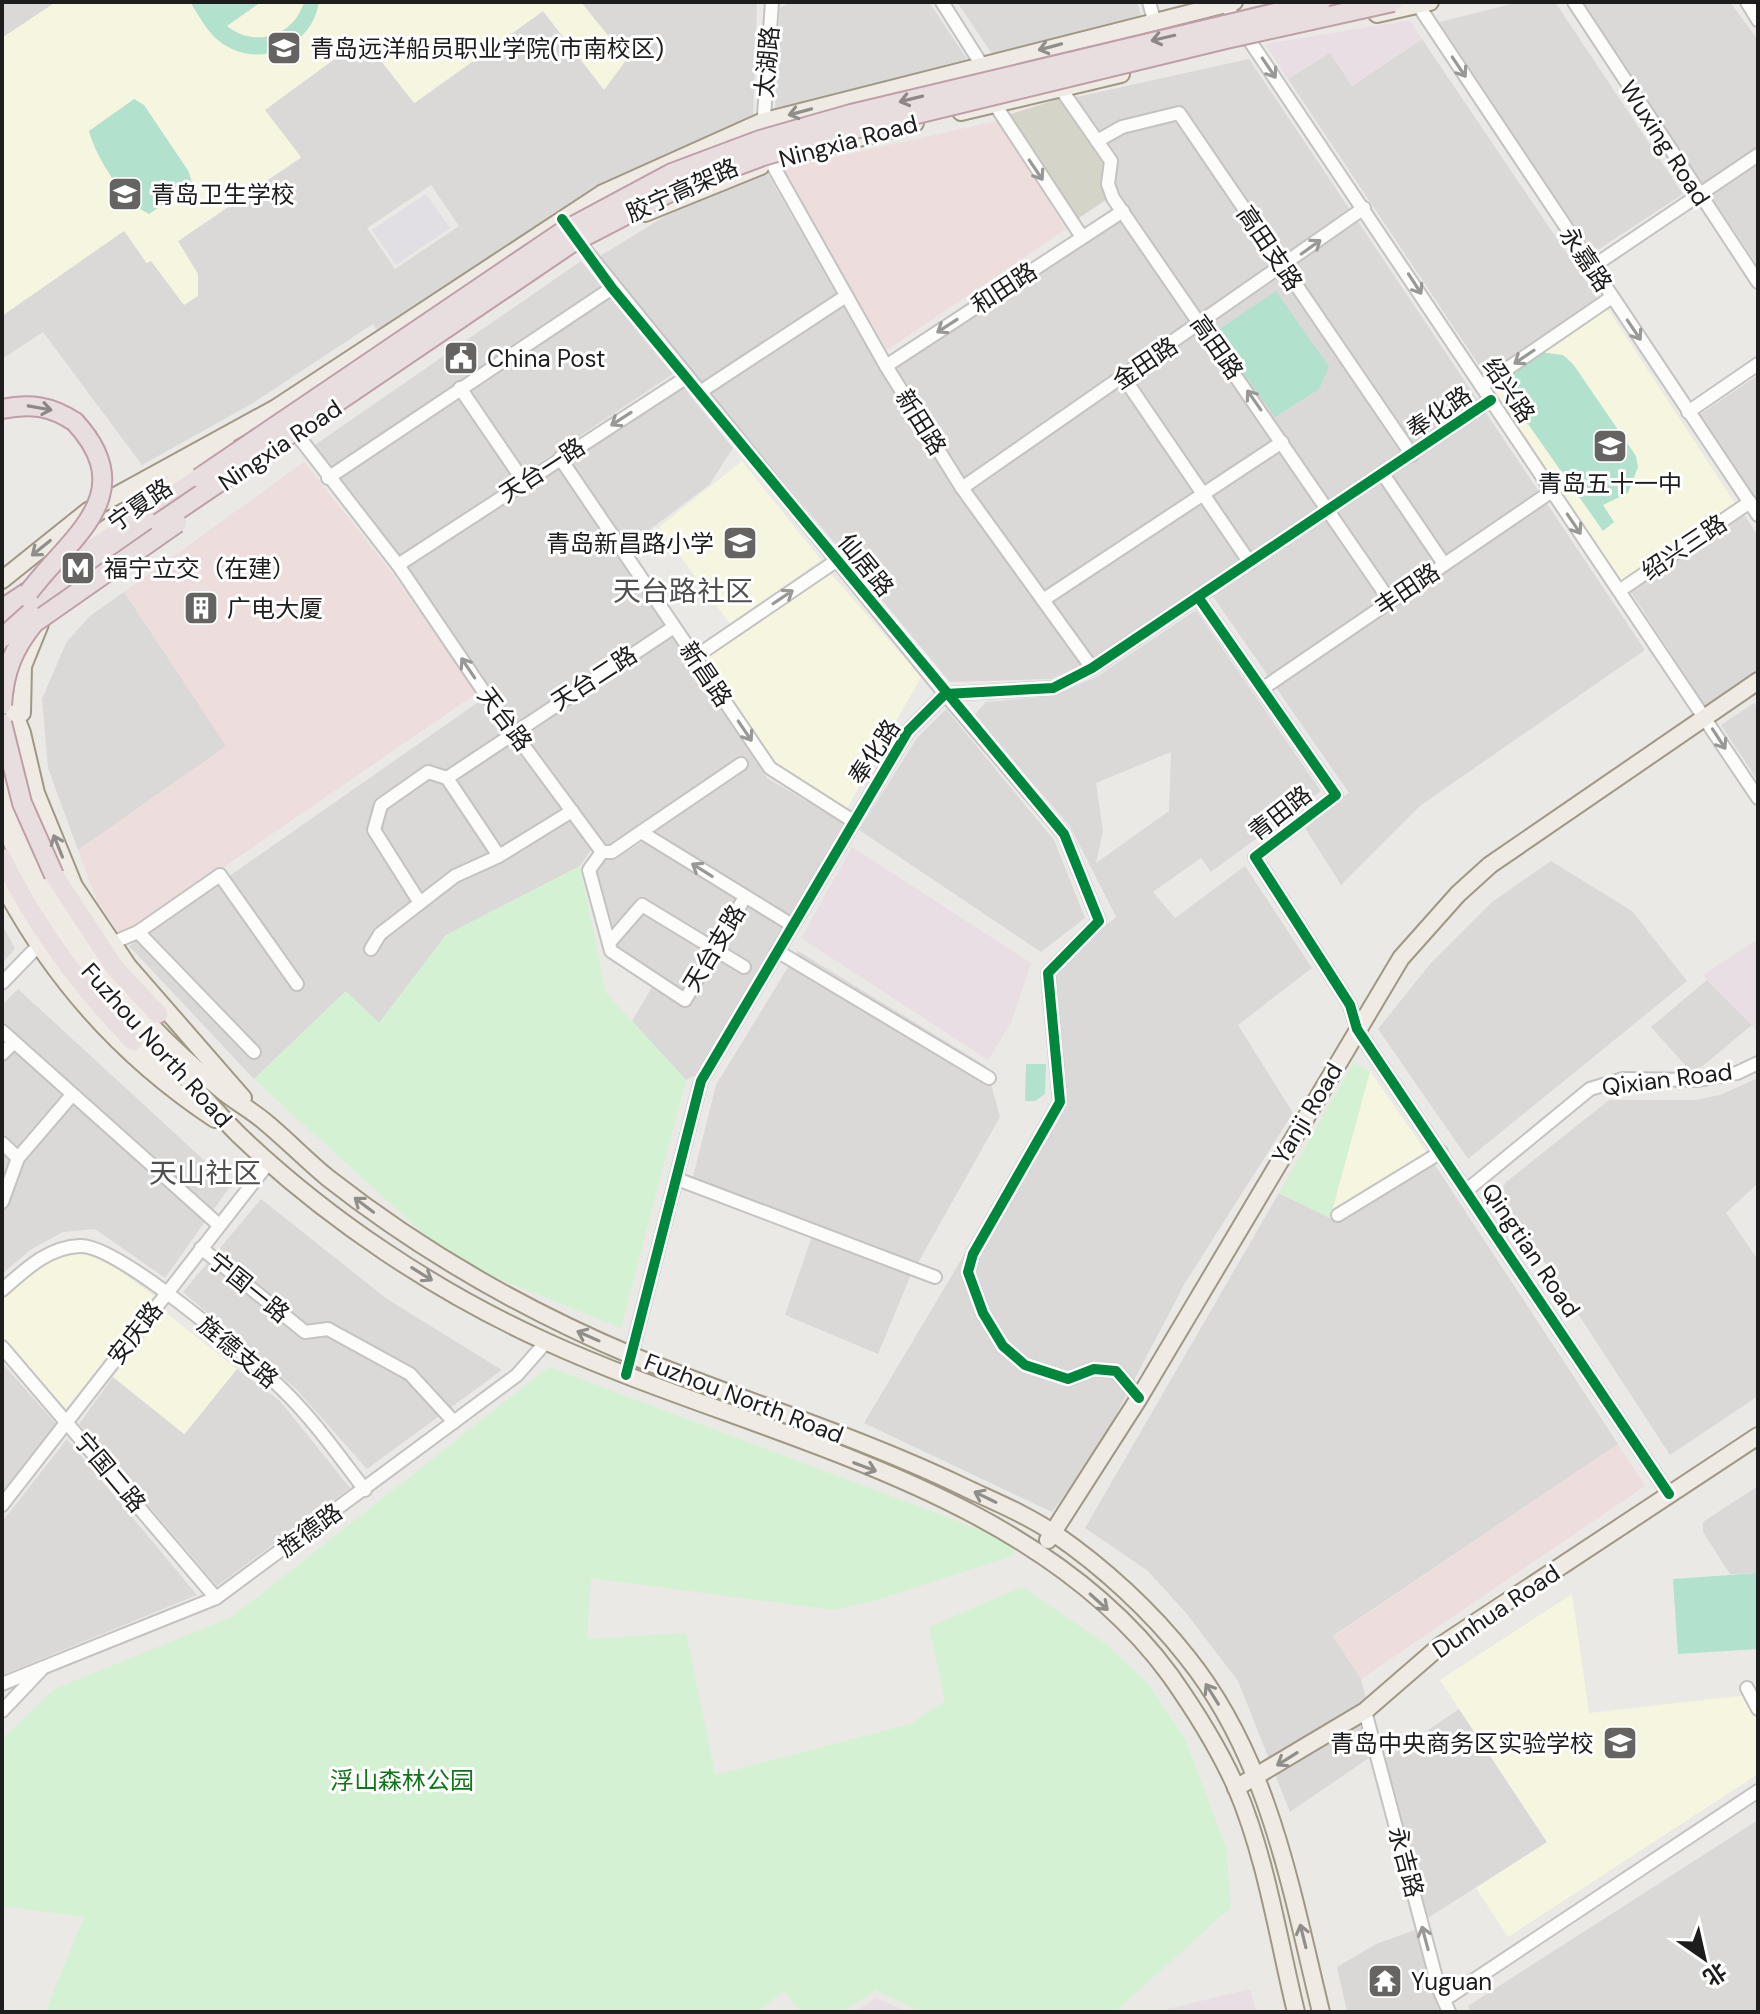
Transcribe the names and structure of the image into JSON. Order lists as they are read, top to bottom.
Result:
{
  "streets": {
    "highway": ["胶宁高架路"],
    "main road": [
      "Ningxia Road",
      "宁夏路",
      "Fuzhou North Road",
      "Yanji Road",
      "Dunhua Road"
    ],
    "street": [
      "太湖路",
      "Wuxing Road",
      "高田支路",
      "永嘉路",
      "和田路",
      "高田路",
      "金田路",
      "绍兴路",
      "奉化路",
      "新田路",
      "天台一路",
      "绍兴三路",
      "仙居路",
      "丰田路",
      "新昌路",
      "天台二路",
      "天台路",
      "青田路",
      "天台支路",
      "Qixian Road",
      "Qingtian Road",
      "宁国一路",
      "安庆路",
      "旌德支路",
      "宁国二路",
      "旌德路",
      "永吉路"
    ]
  },
  "crossings": [
    ["太湖路", "Ningxia Road"],
    ["太湖路", "新田路"],
    ["Ningxia Road", "胶宁高架路"],
    ["Ningxia Road", "永嘉路"],
    ["Ningxia Road", "高田路"],
    ["Ningxia Road", "绍兴路"],
    ["Ningxia Road", "新田路"],
    ["Ningxia Road", "宁夏路"],
    ["Ningxia Road", "仙居路"],
    ["Ningxia Road", "天台路"],
    ["胶宁高架路", "天台路"],
    ["高田支路", "高田路"],
    ["高田支路", "金田路"],
    ["高田支路", "奉化路"],
    ["永嘉路", "绍兴三路"],
    ["和田路", "高田路"],
    ["和田路", "新田路"],
    ["高田路", "金田路"],
    ["高田路", "奉化路"],
    ["高田路", "丰田路"],
    ["金田路", "绍兴路"],
    ["金田路", "新田路"],
    ["绍兴路", "奉化路"],
    ["绍兴路", "绍兴三路"],
    ["绍兴路", "丰田路"],
    ["绍兴路", "Yanji Road"],
    ["奉化路", "新田路"],
    ["奉化路", "仙居路"],
    ["奉化路", "新昌路"],
    ["奉化路", "青田路"],
    ["奉化路", "Fuzhou North Road"],
    ["天台一路", "仙居路"],
    ["天台一路", "新昌路"],
    ["天台一路", "天台路"],
    ["宁夏路", "天台路"],
    ["仙居路", "Yanji Road"],
    ["丰田路", "青田路"],
    ["新昌路", "天台二路"],
    ["天台二路", "天台路"],
    ["青田路", "Yanji Road"],
    ["青田路", "Qingtian Road"],
    ["Fuzhou North Road", "Yanji Road"],
    ["Fuzhou North Road", "安庆路"],
    ["Fuzhou North Road", "旌德路"],
    ["Fuzhou North Road", "Dunhua Road"],
    ["Qixian Road", "Qingtian Road"],
    ["Yanji Road", "Qingtian Road"],
    ["Qingtian Road", "Dunhua Road"],
    ["宁国一路", "安庆路"],
    ["宁国一路", "旌德路"],
    ["安庆路", "旌德支路"],
    ["安庆路", "宁国二路"],
    ["旌德支路", "旌德路"],
    ["宁国二路", "旌德路"],
    ["Dunhua Road", "永吉路"]
  ],
  "one_way": [
    "永嘉路",
    "和田路",
    "绍兴路",
    "天台一路",
    "新昌路",
    "天台路",
    "永吉路"
  ],
  "districts": ["天台路社区", "天山社区"],
  "parks": ["浮山森林公园"],
  "places": {
    "school or university": [
      "青岛远洋船员职业学院(市南校区)",
      "青岛卫生学校",
      "青岛五十一中",
      "青岛新昌路小学",
      "青岛中央商务区实验学校"
    ],
    "public building": ["China Post"],
    "metro station": ["福宁立交（在建）"],
    "building": ["广电大厦"],
    "temple": ["Yuguan"]
  },
  "north": "bottom right"
}
